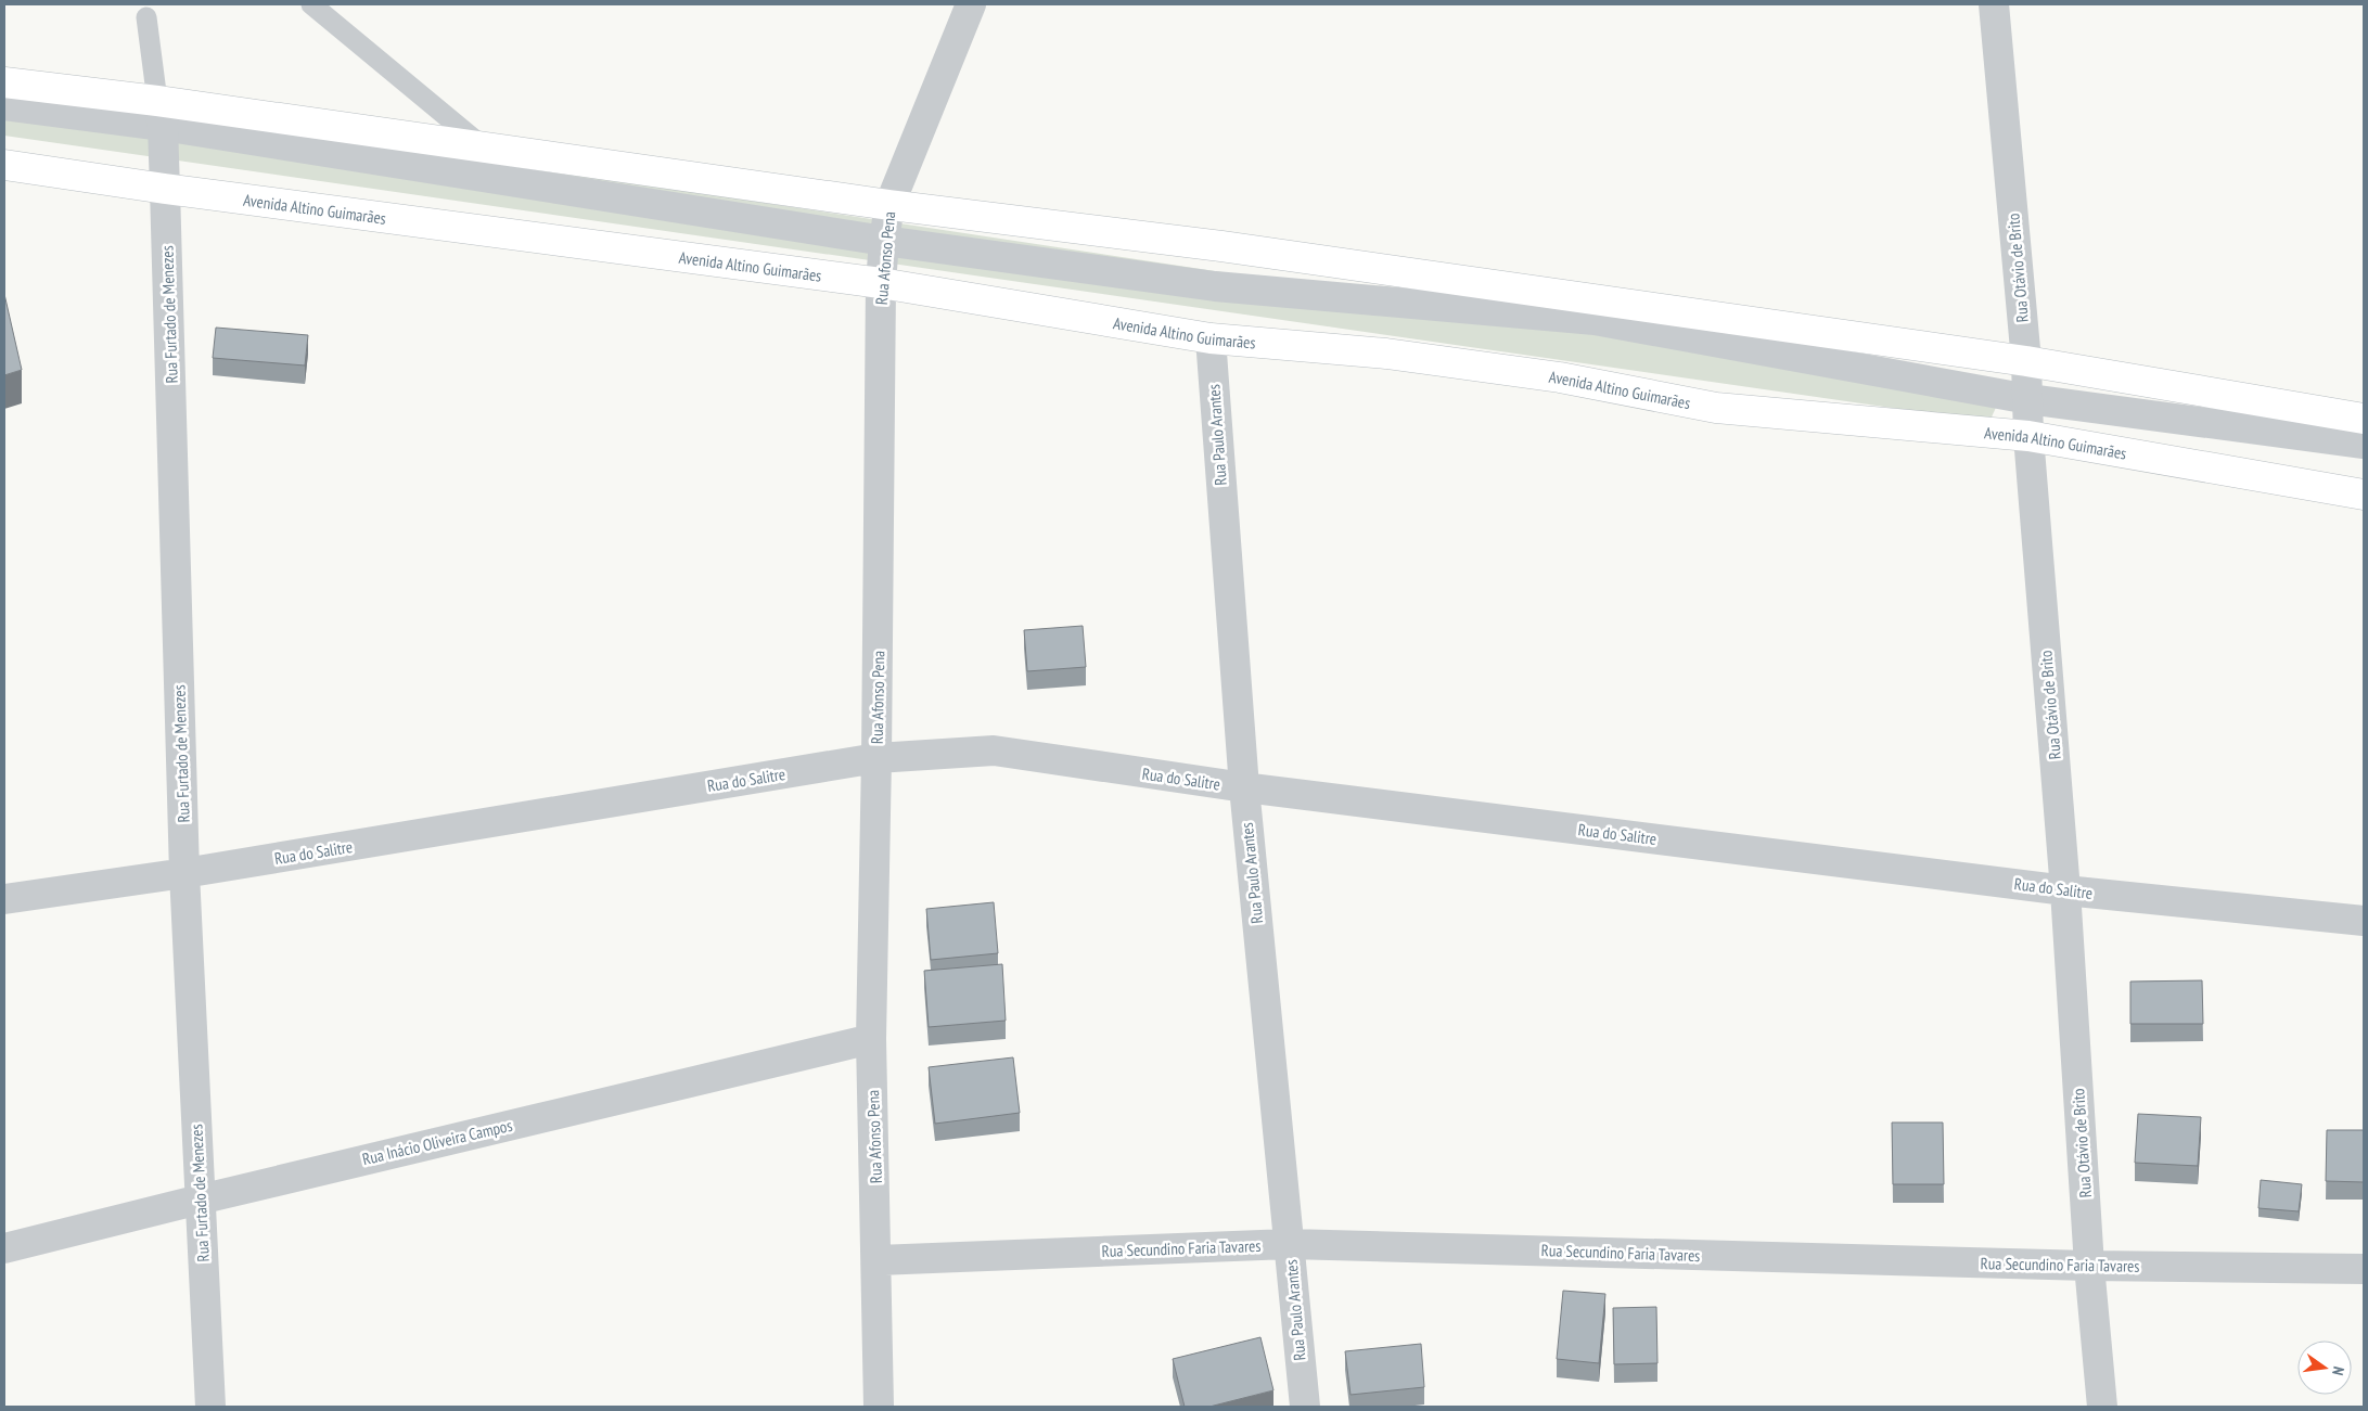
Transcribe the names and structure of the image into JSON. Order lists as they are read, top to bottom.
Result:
{
  "streets": {
    "main road": ["Avenida Altino Guimarães"],
    "street": [
      "Rua Afonso Pena",
      "Rua Otávio de Brito",
      "Rua Furtado de Menezes",
      "Rua Paulo Arantes",
      "Rua do Salitre",
      "Rua Inácio Oliveira Campos",
      "Rua Secundino Faria Tavares"
    ]
  },
  "crossings": [
    ["Avenida Altino Guimarães", "Rua Afonso Pena"],
    ["Avenida Altino Guimarães", "Rua Otávio de Brito"],
    ["Avenida Altino Guimarães", "Rua Furtado de Menezes"],
    ["Avenida Altino Guimarães", "Rua Paulo Arantes"],
    ["Rua Afonso Pena", "Rua do Salitre"],
    ["Rua Afonso Pena", "Rua Inácio Oliveira Campos"],
    ["Rua Afonso Pena", "Rua Secundino Faria Tavares"],
    ["Rua Otávio de Brito", "Rua do Salitre"],
    ["Rua Otávio de Brito", "Rua Secundino Faria Tavares"],
    ["Rua Furtado de Menezes", "Rua do Salitre"],
    ["Rua Furtado de Menezes", "Rua Inácio Oliveira Campos"],
    ["Rua Paulo Arantes", "Rua do Salitre"],
    ["Rua Paulo Arantes", "Rua Secundino Faria Tavares"]
  ],
  "north": "right"
}
